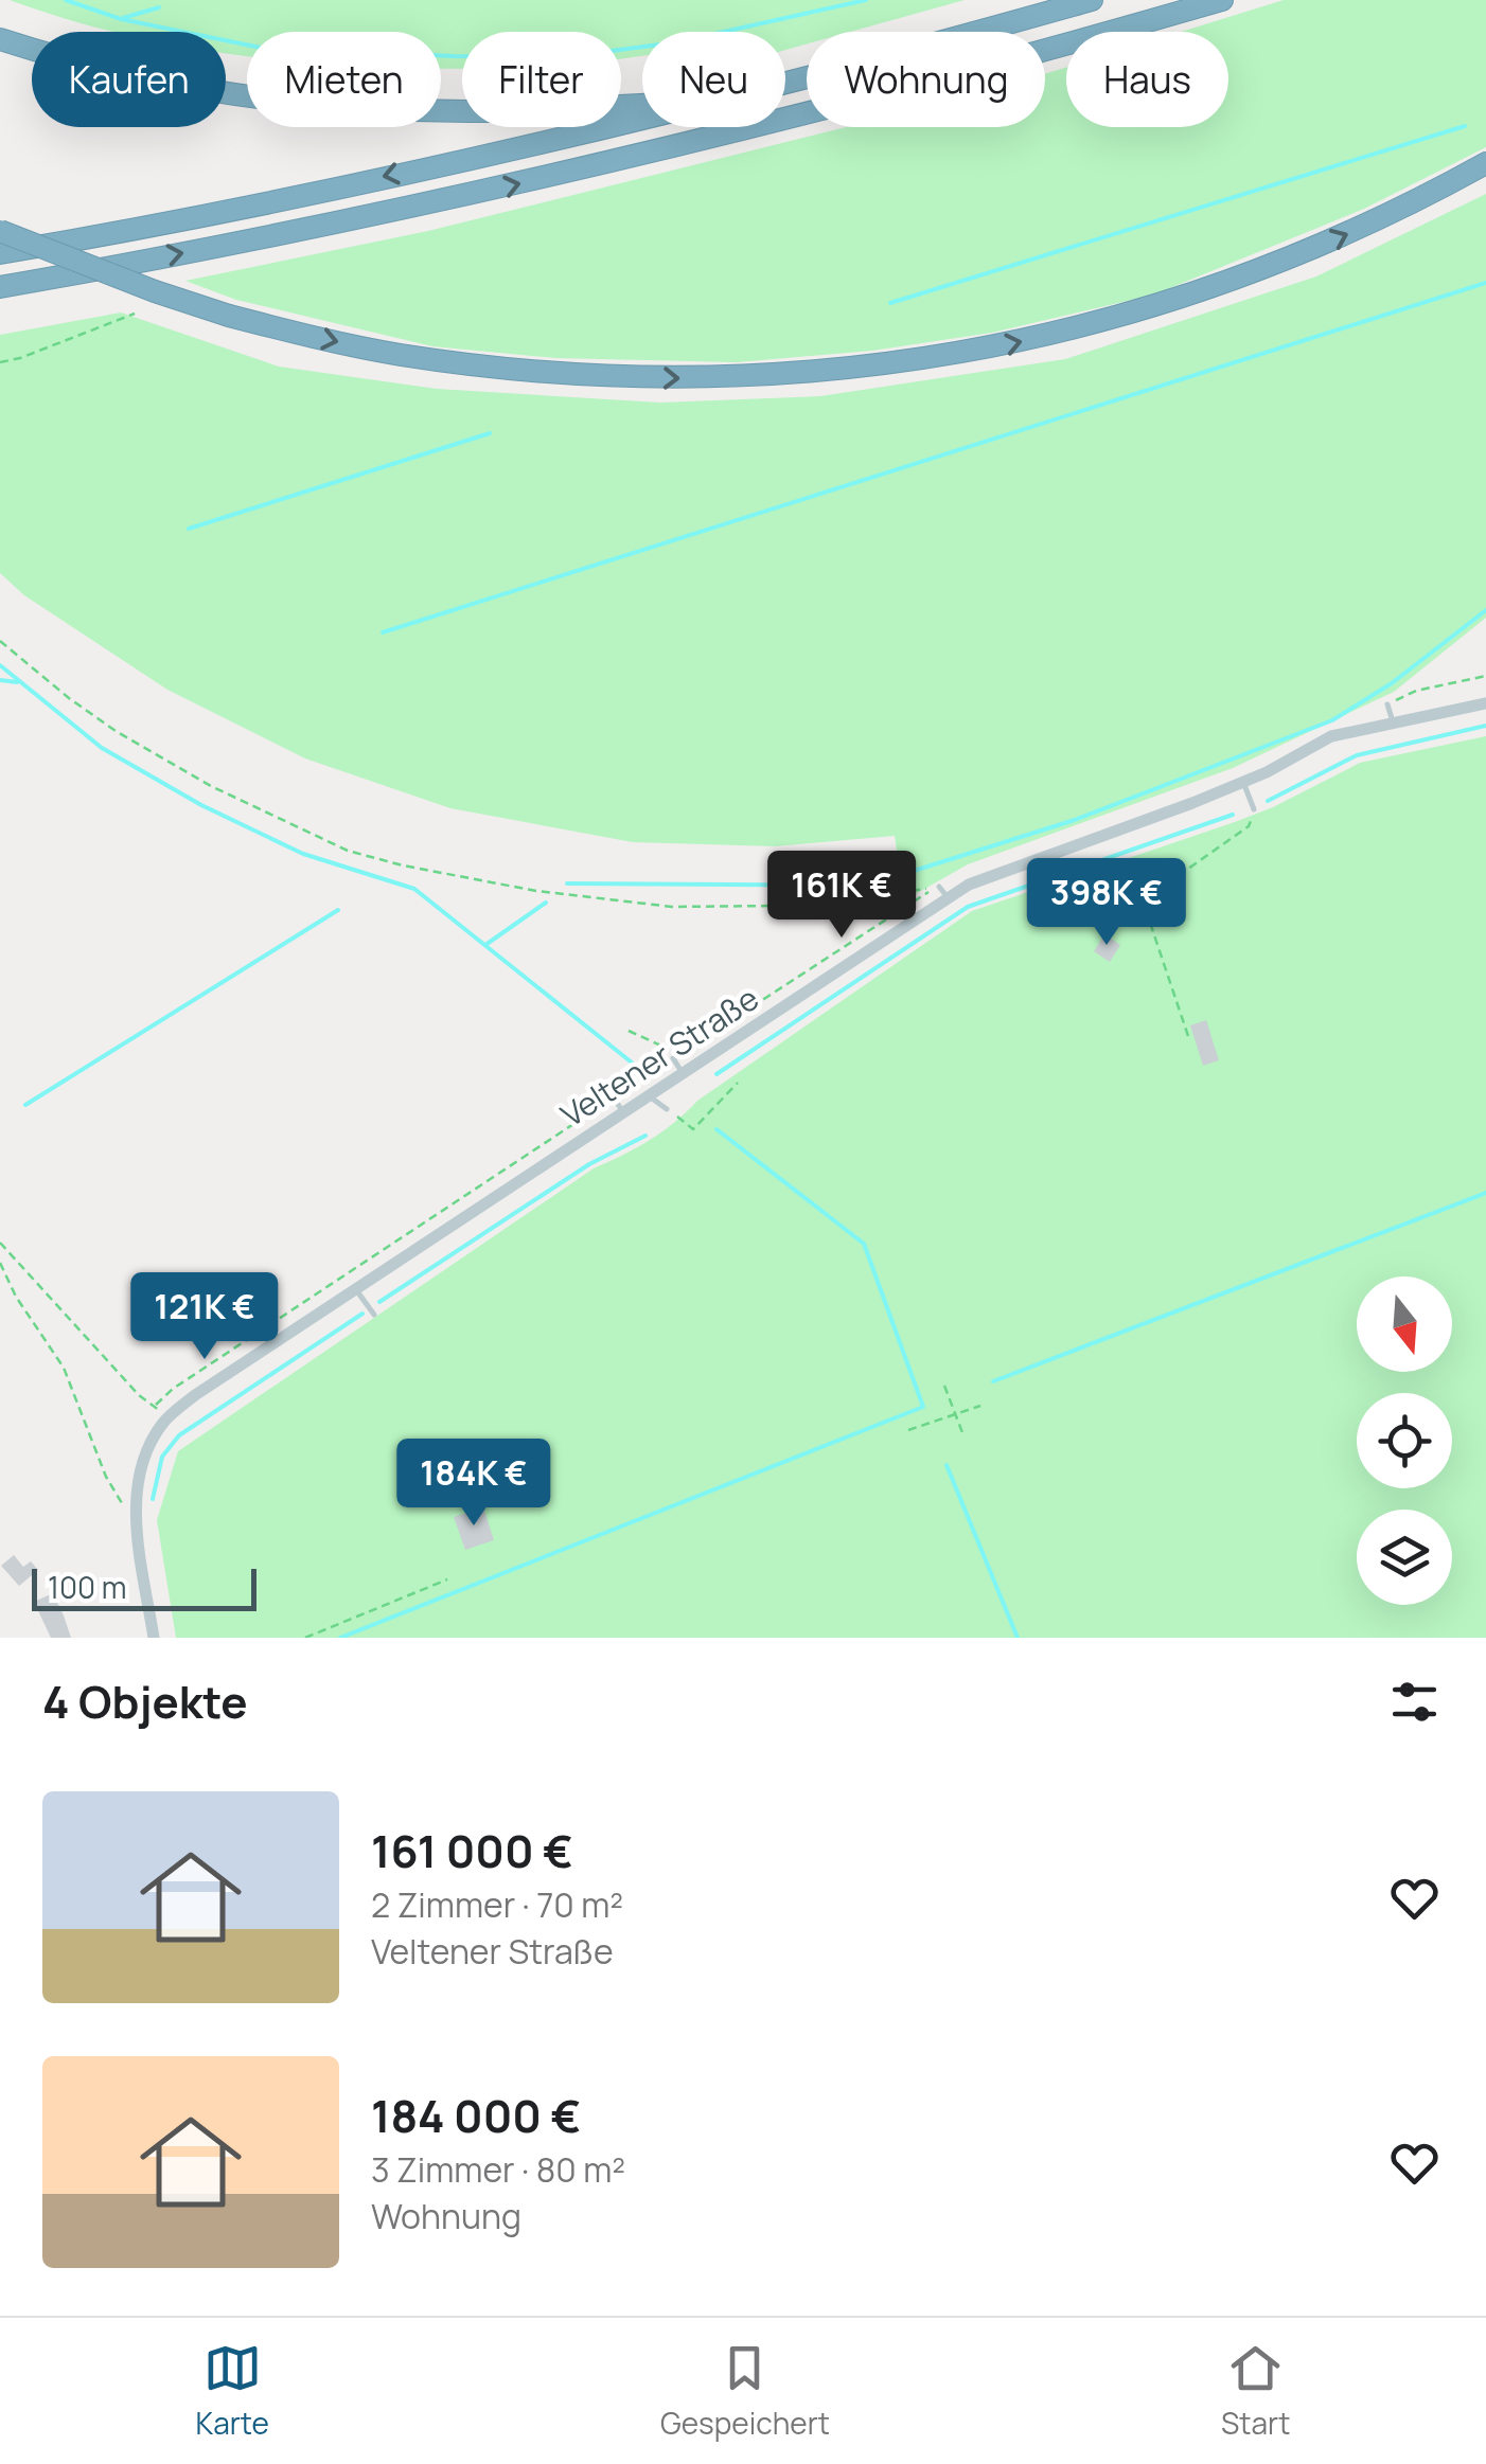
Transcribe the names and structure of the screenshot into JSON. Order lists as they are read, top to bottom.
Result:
{
  "streets": {
    "street": ["Veltener Straße"]
  },
  "scale_bar": "100 m",
  "north": "bottom",
  "page": {
    "chip": [
      "Kaufen",
      "Mieten",
      "Filter",
      "Neu",
      "Wohnung",
      "Haus"
    ],
    "price": [
      "161K €",
      "398K €",
      "121K €",
      "184K €"
    ],
    "scale": "100 m",
    "heading": "4 Objekte",
    "list": [
      {
        "name": "161 000 €",
        "note": "2 Zimmer · 70 m² · Veltener Straße"
      },
      {
        "name": "184 000 €",
        "note": "3 Zimmer · 80 m² · Wohnung"
      }
    ],
    "tabs": ["Karte", "Gespeichert", "Start"]
  }
}
